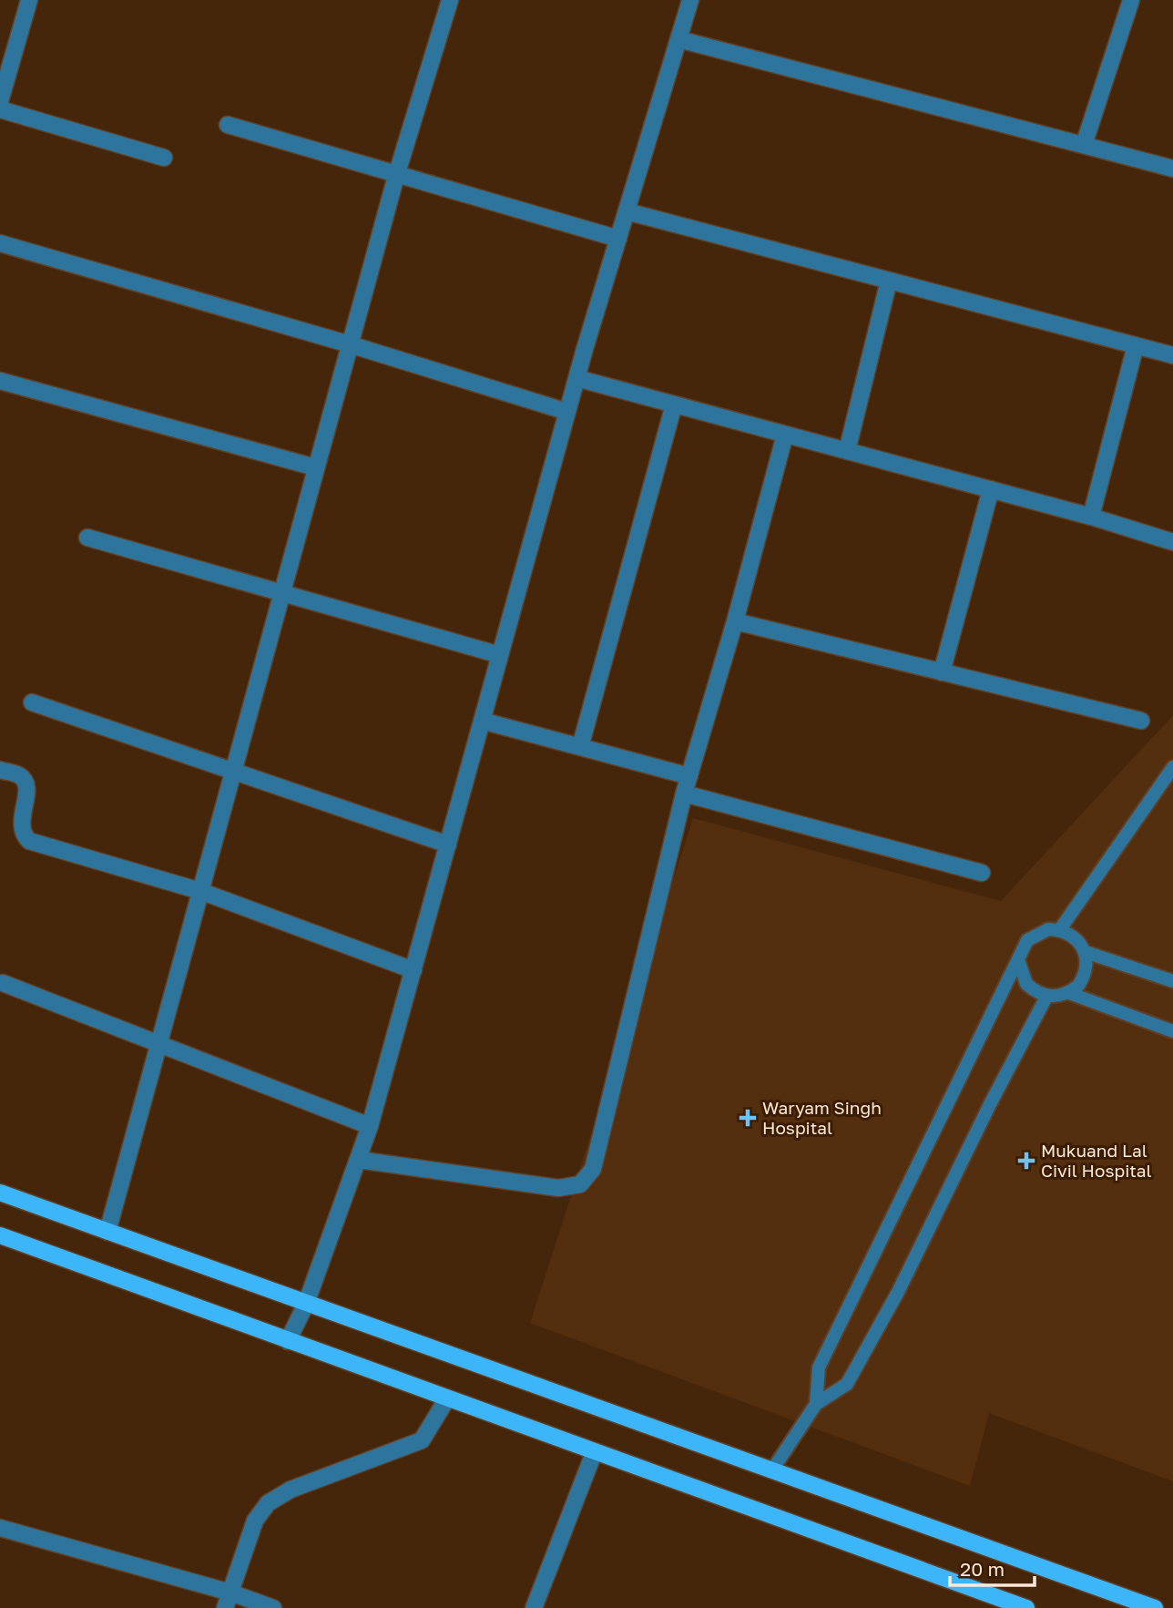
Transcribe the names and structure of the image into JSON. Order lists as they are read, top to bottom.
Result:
{
  "places": {
    "health": ["Waryam Singh Hospital", "Mukuand Lal Civil Hospital"]
  },
  "scale_bar": "20 m"
}
